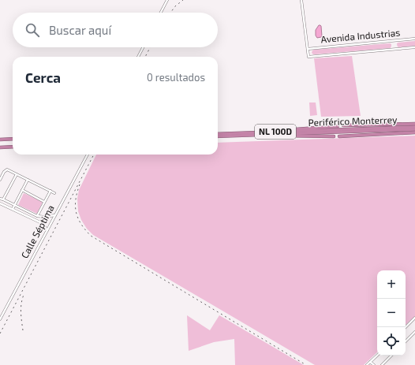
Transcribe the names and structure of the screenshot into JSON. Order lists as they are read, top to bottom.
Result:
{
  "streets": {
    "highway": ["Periférico Monterrey", "NL 100D"],
    "street": ["Avenida Industrias", "Calle Séptima"]
  },
  "page": {
    "search": "Buscar aquí",
    "heading": ["Cerca", "0 resultados"],
    "map_buttons": ["+", "−"]
  }
}
